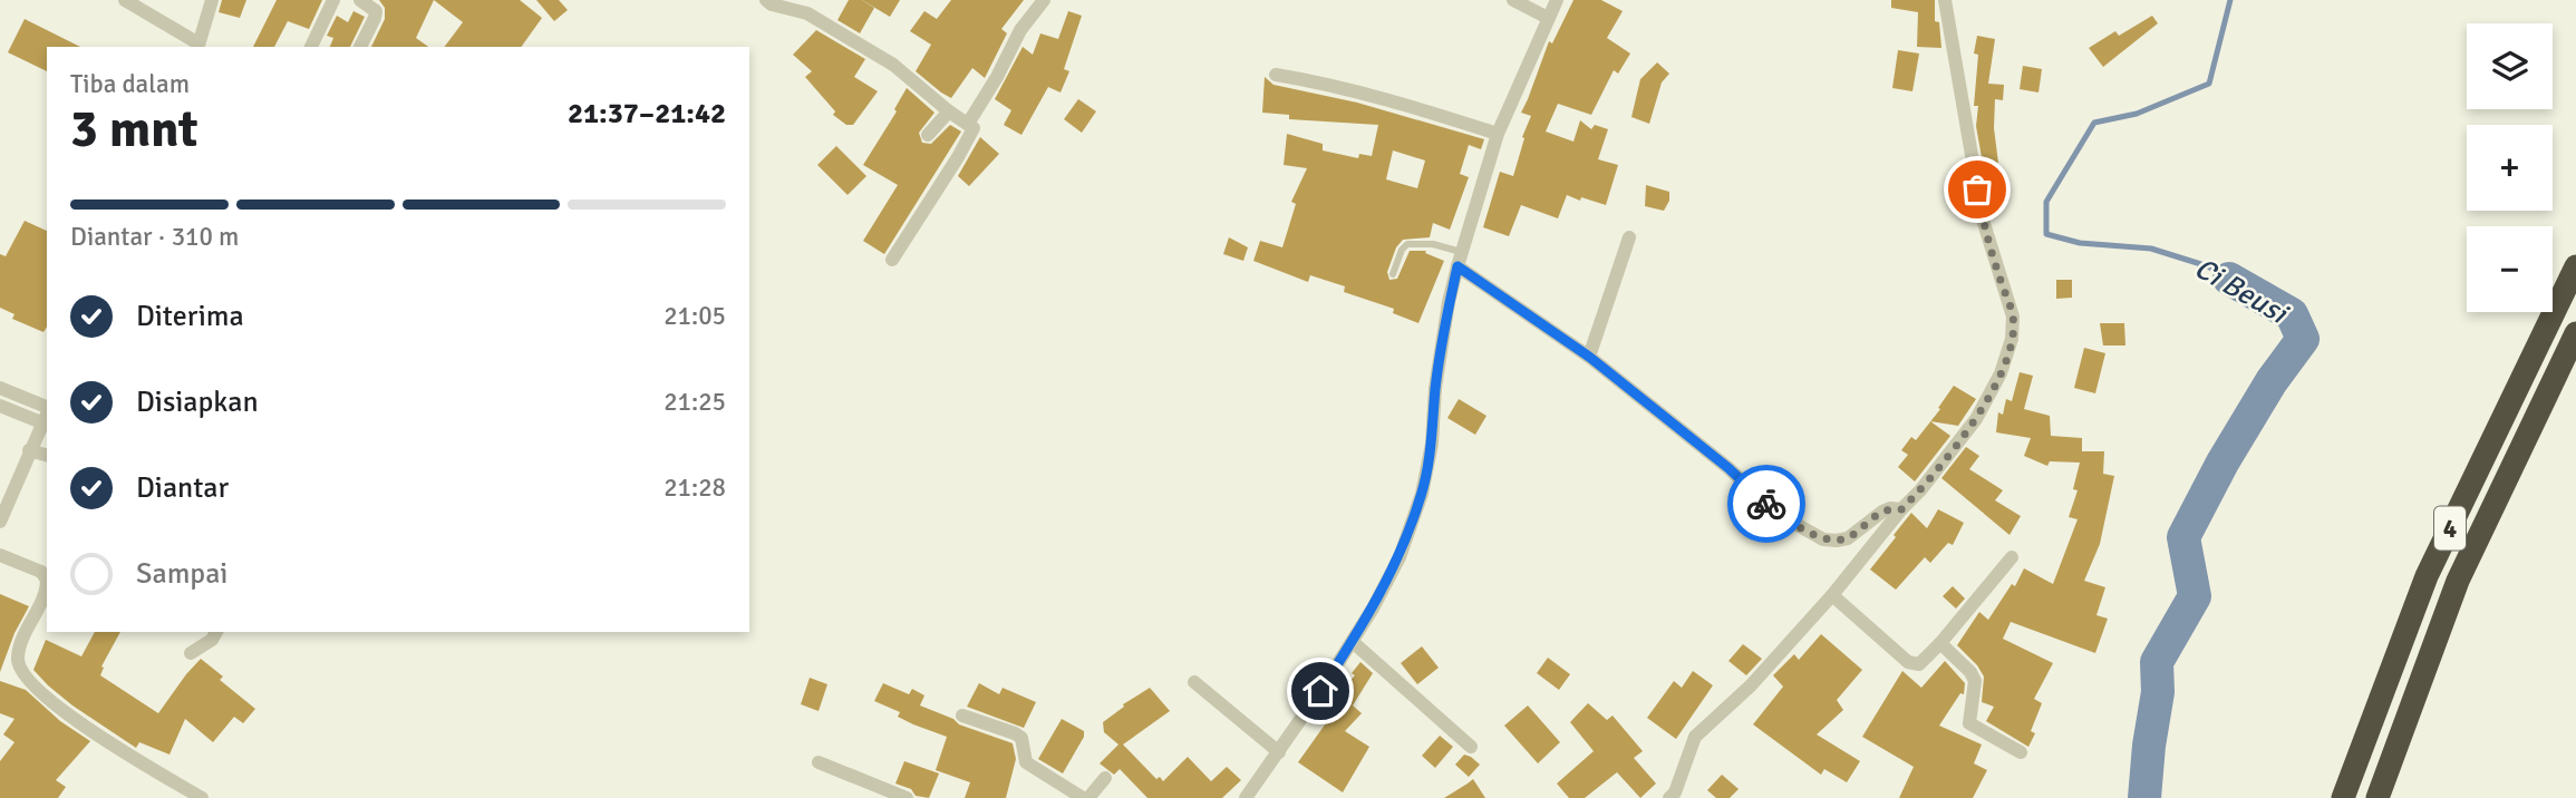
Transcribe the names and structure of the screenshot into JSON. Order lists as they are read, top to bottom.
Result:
{
  "streets": {
    "highway": ["4"]
  },
  "water": ["Ci Beusi"],
  "page": {
    "map_buttons": ["+", "−"],
    "heading": ["3 mnt", "Tiba dalam", "21:37–21:42"],
    "bar": "Diantar · 310 m",
    "list": [
      ["Diterima", "21:05"],
      ["Disiapkan", "21:25"],
      ["Diantar", "21:28"],
      "Sampai"
    ]
  }
}
